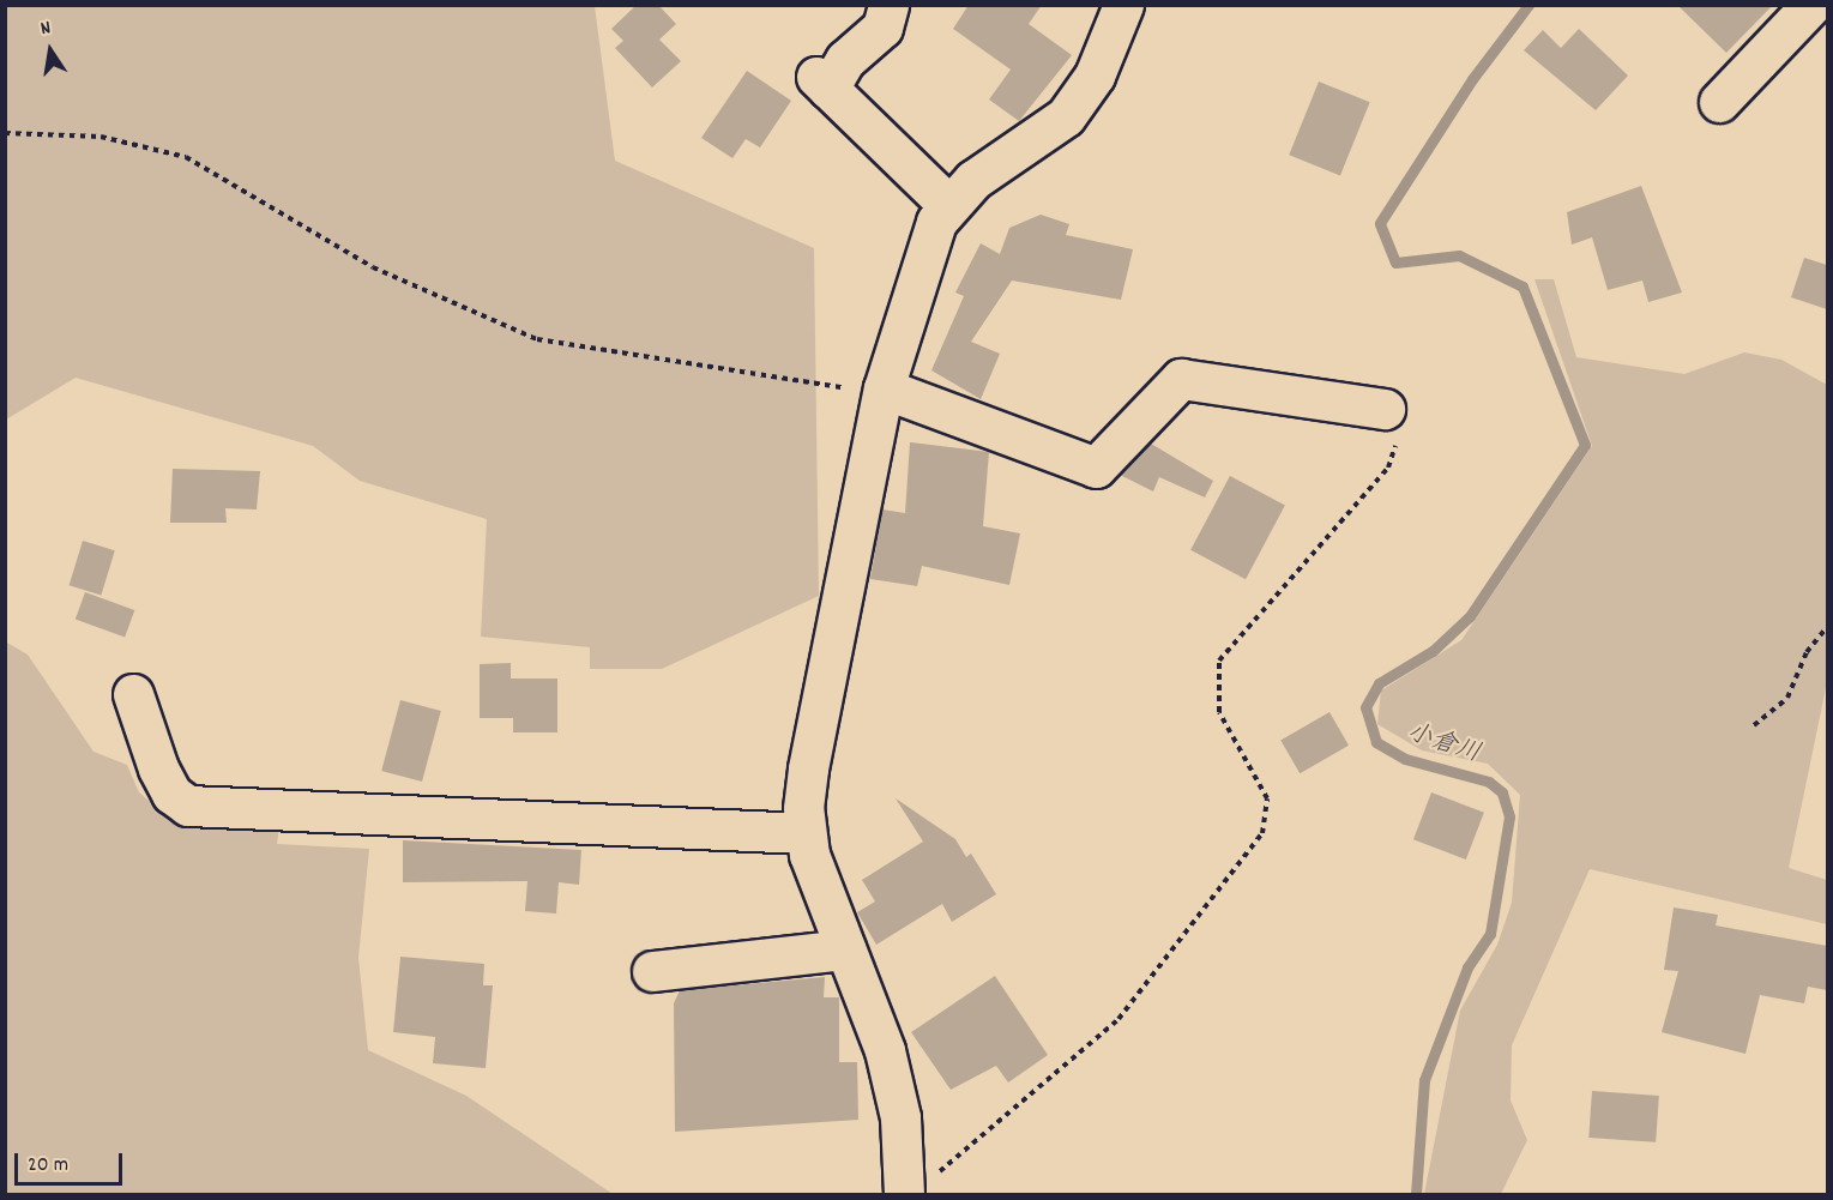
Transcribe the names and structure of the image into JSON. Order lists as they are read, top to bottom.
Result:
{
  "water": ["小倉川"],
  "scale_bar": "20 m",
  "north": "top"
}
